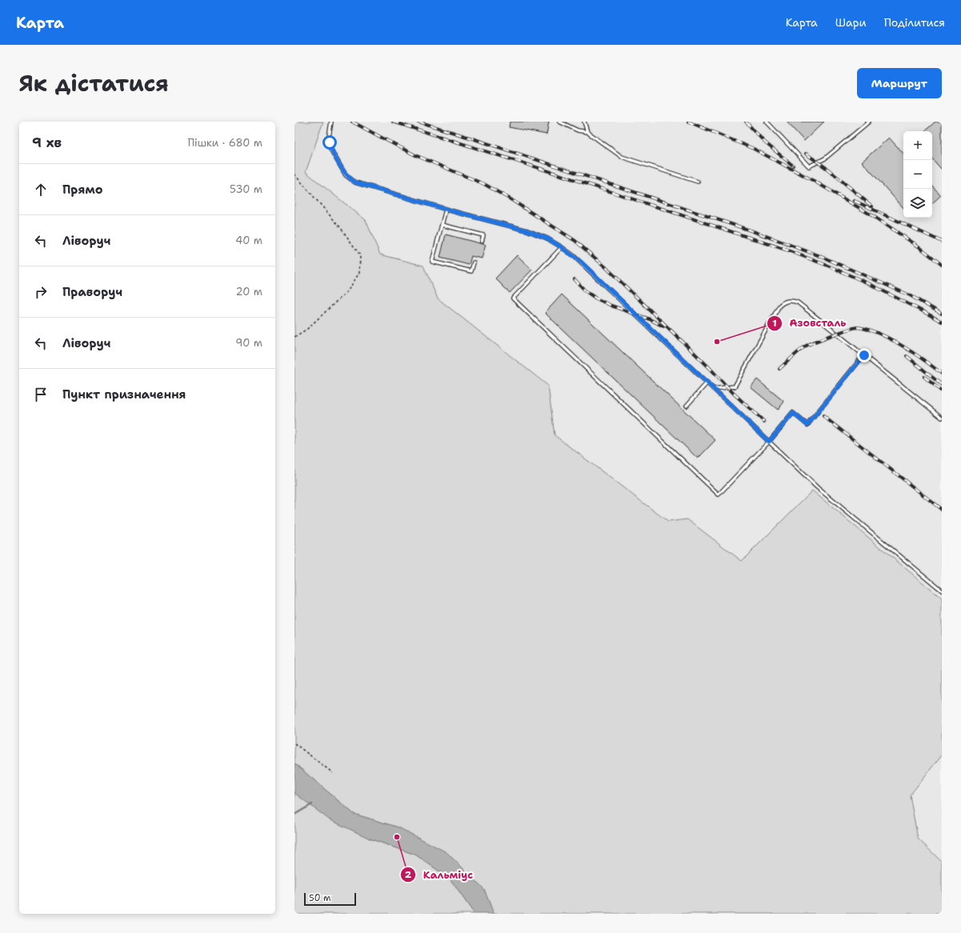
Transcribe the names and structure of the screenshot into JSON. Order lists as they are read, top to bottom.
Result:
{
  "places": ["Азовсталь", "Кальміус"],
  "scale_bar": "50 m",
  "page": {
    "header": "Карта",
    "nav": ["Карта", "Шари", "Поділитися"],
    "title": "Як дістатися",
    "buttons": "Маршрут",
    "heading": ["9 хв", "Пішки · 680 m"],
    "map_buttons": ["+", "−"],
    "list": [
      ["Прямо", "530 m"],
      ["Ліворуч", "40 m"],
      ["Праворуч", "20 m"],
      ["Ліворуч", "90 m"],
      "Пункт призначення"
    ],
    "scale": "50 m"
  }
}
